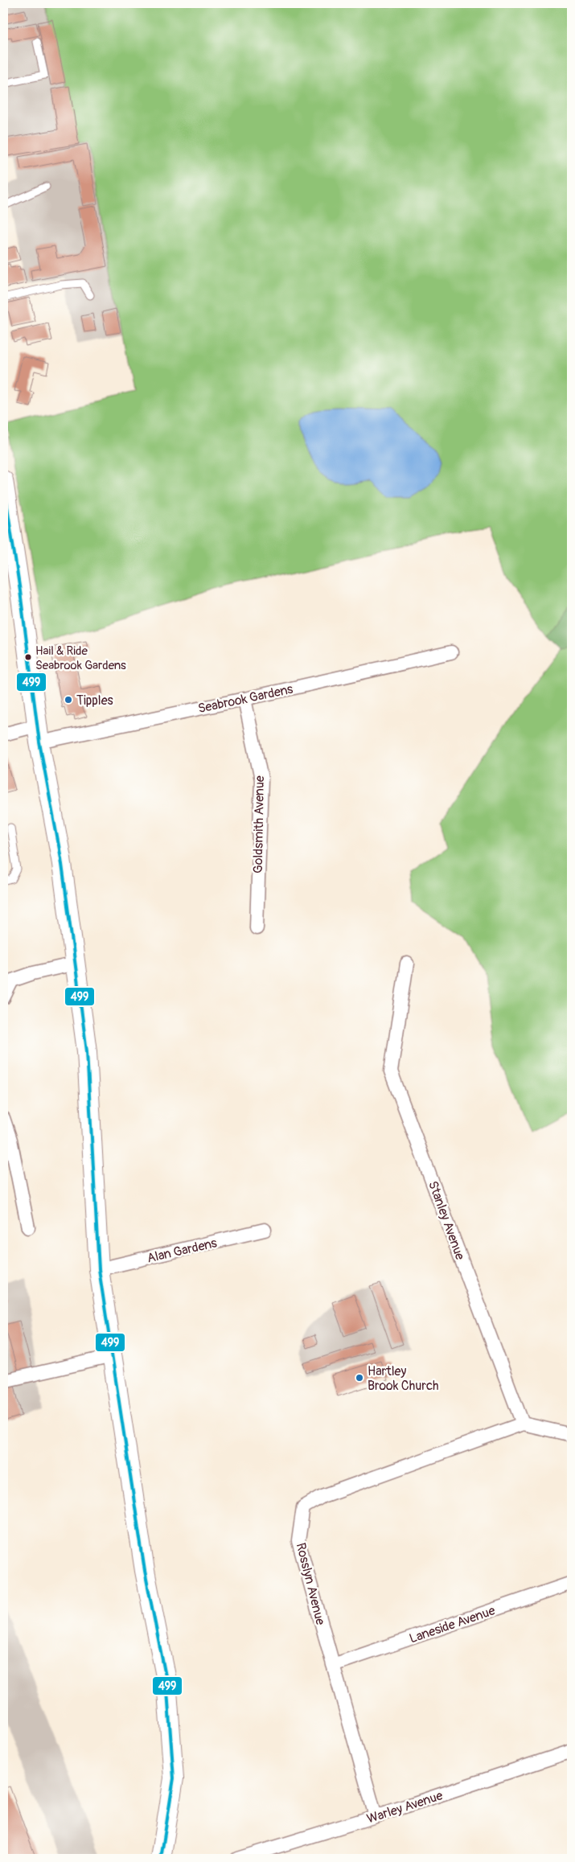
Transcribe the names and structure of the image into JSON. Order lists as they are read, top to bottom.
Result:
{
  "streets": {
    "street": [
      "Seabrook Gardens",
      "Goldsmith Avenue",
      "Stanley Avenue",
      "Alan Gardens",
      "Rosslyn Avenue",
      "Laneside Avenue",
      "Warley Avenue"
    ]
  },
  "crossings": [
    ["Seabrook Gardens", "Goldsmith Avenue"],
    ["Stanley Avenue", "Rosslyn Avenue"],
    ["Rosslyn Avenue", "Laneside Avenue"],
    ["Rosslyn Avenue", "Warley Avenue"]
  ],
  "places": ["Hail & Ride Seabrook Gardens", "Tipples", "Hartley Brook Church"],
  "lines": ["transit line 499"]
}
